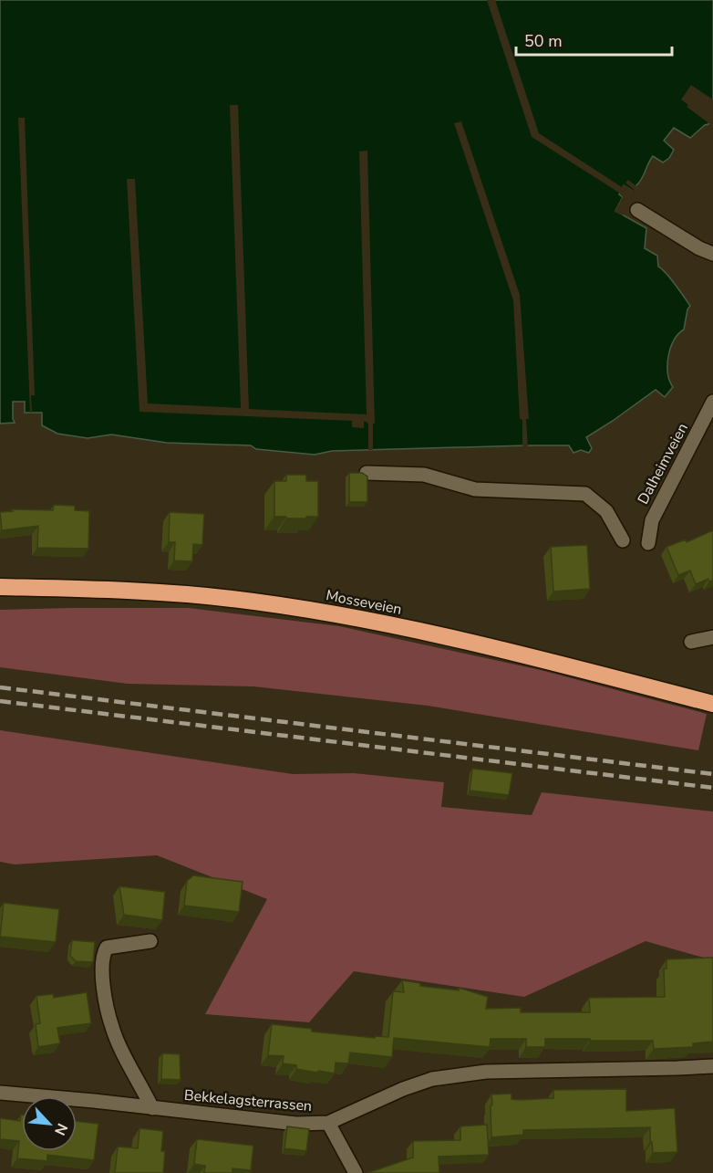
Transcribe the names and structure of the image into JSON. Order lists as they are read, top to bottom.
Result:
{
  "streets": {
    "highway": ["Mosseveien"],
    "street": ["Dalheimveien", "Bekkelagsterrassen"]
  },
  "scale_bar": "50 m",
  "north": "bottom right"
}
